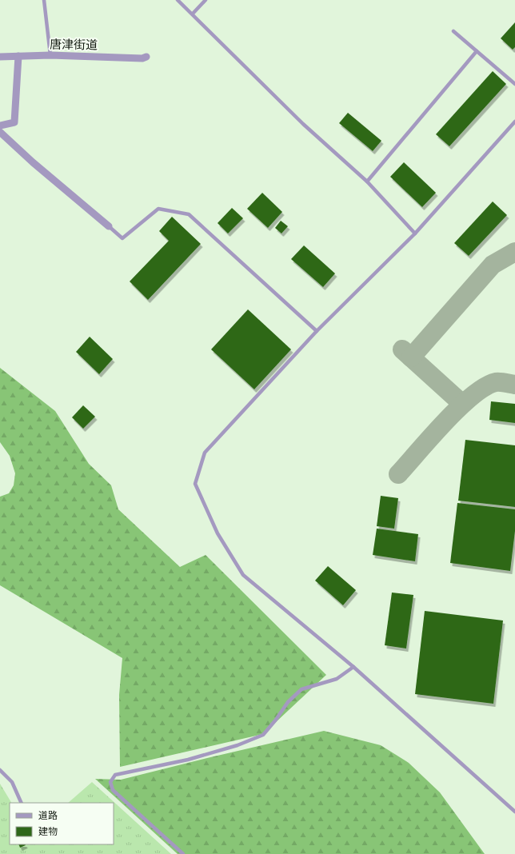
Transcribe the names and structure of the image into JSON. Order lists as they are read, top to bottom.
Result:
{
  "streets": {
    "street": ["唐津街道"]
  },
  "legend": ["道路", "建物"]
}
